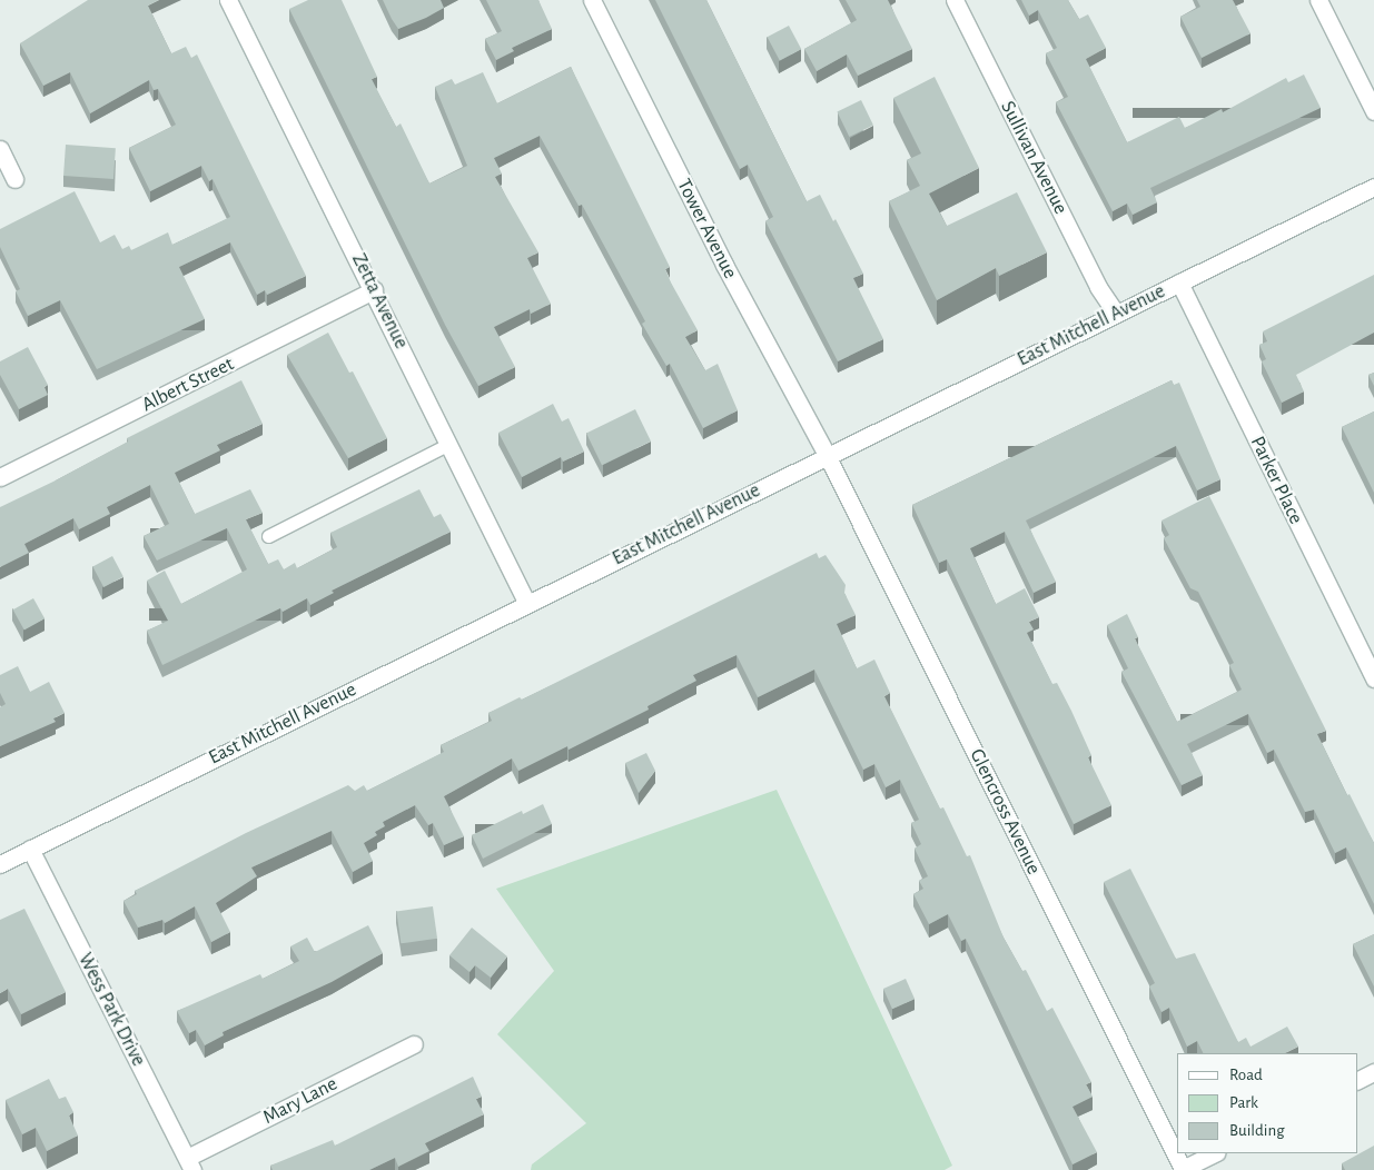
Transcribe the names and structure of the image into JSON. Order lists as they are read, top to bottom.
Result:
{
  "streets": {
    "street": [
      "Sullivan Avenue",
      "Tower Avenue",
      "Zetta Avenue",
      "East Mitchell Avenue",
      "Albert Street",
      "Parker Place",
      "Glencross Avenue",
      "Wess Park Drive",
      "Mary Lane"
    ]
  },
  "crossings": [
    ["Sullivan Avenue", "East Mitchell Avenue"],
    ["Tower Avenue", "East Mitchell Avenue"],
    ["Tower Avenue", "Glencross Avenue"],
    ["Zetta Avenue", "East Mitchell Avenue"],
    ["Zetta Avenue", "Albert Street"],
    ["East Mitchell Avenue", "Parker Place"],
    ["East Mitchell Avenue", "Glencross Avenue"],
    ["East Mitchell Avenue", "Wess Park Drive"],
    ["Wess Park Drive", "Mary Lane"]
  ],
  "legend": ["Road", "Park", "Building"]
}
